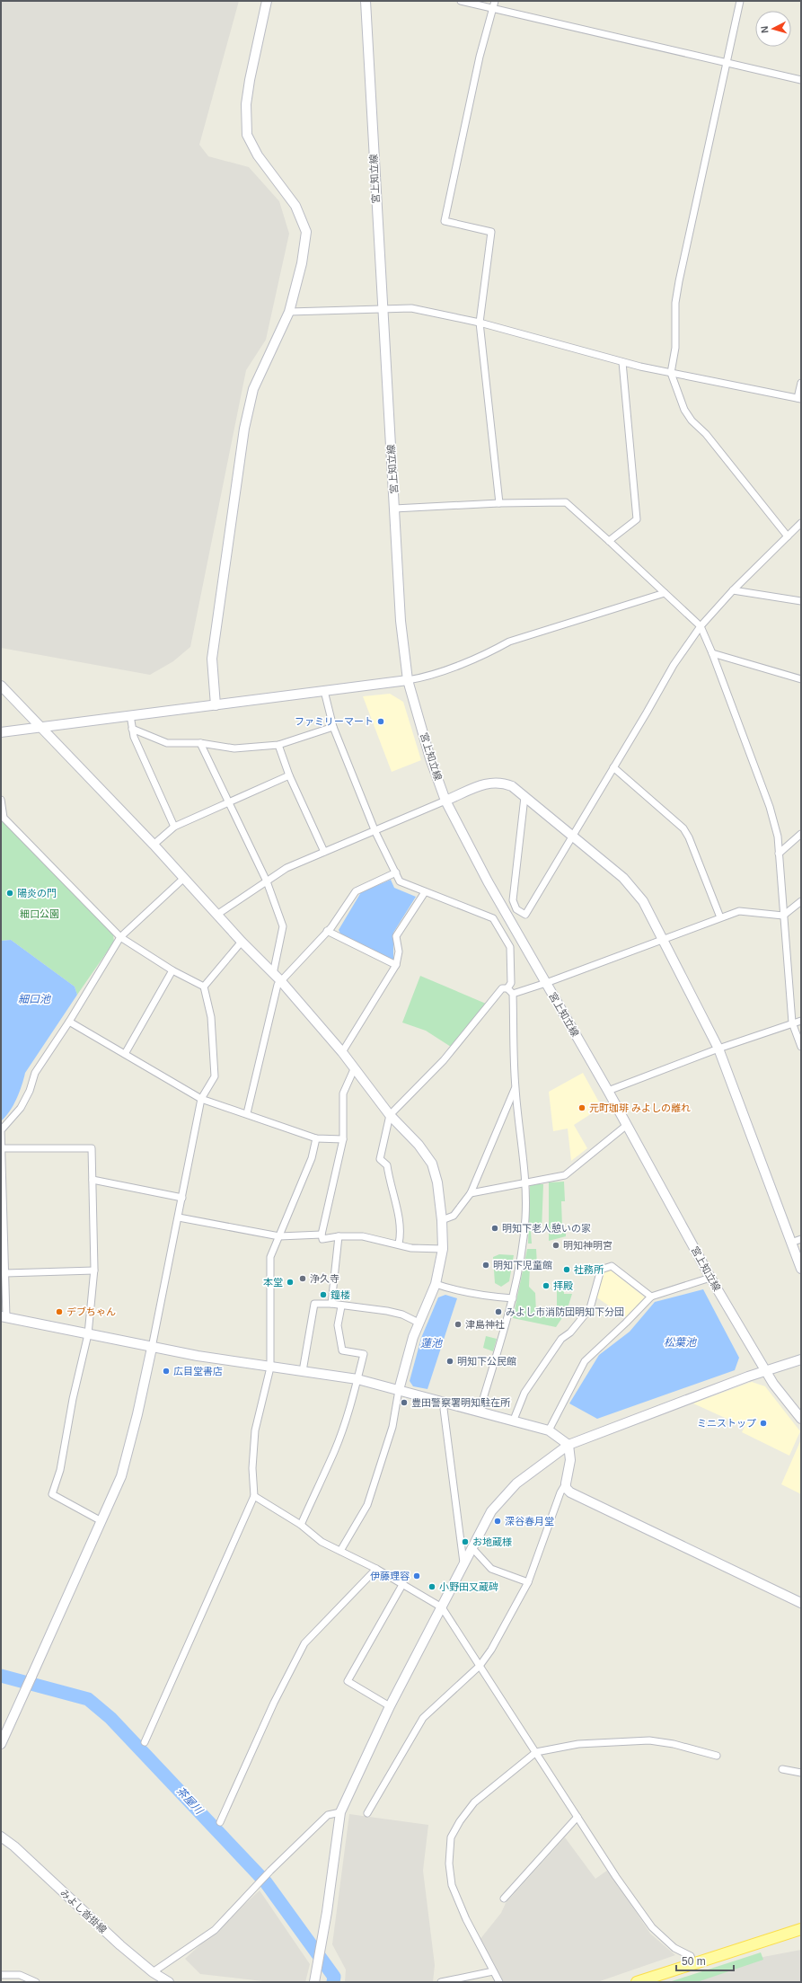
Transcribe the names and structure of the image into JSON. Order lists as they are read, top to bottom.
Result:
{
  "streets": {
    "street": ["宮上知立線", "みよし沓掛線"]
  },
  "water": [
    "細口池",
    "松葉池",
    "蓮池",
    "茶屋川"
  ],
  "parks": ["細口公園"],
  "places": [
    "ファミリーマート",
    "陽炎の門",
    "元町珈琲 みよしの離れ",
    "明知下老人憩いの家",
    "明知神明宮",
    "明知下児童館",
    "社務所",
    "浄久寺",
    "本堂",
    "拝殿",
    "鐘楼",
    "デブちゃん",
    "みよし市消防団明知下分団",
    "津島神社",
    "明知下公民館",
    "広目堂書店",
    "豊田警察署明知駐在所",
    "ミニストップ",
    "深谷春月堂",
    "お地蔵様",
    "伊藤理容",
    "小野田又蔵碑"
  ],
  "scale_bar": "50 m",
  "north": "left"
}
